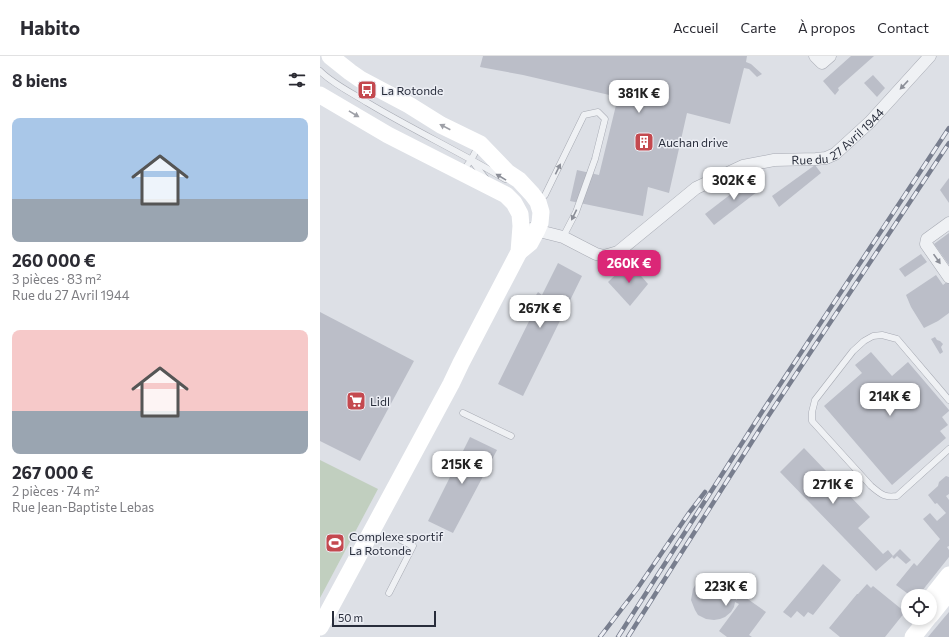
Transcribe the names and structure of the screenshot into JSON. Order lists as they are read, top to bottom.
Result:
{
  "streets": {
    "street": ["Rue du 27 Avril 1944"]
  },
  "one_way": ["Rue du 27 Avril 1944"],
  "places": {
    "bus stop": ["La Rotonde"],
    "building": ["Auchan drive"],
    "supermarket": ["Lidl"],
    "sports": ["Complexe sportif La Rotonde"]
  },
  "scale_bar": "50 m",
  "page": {
    "header": "Habito",
    "nav": [
      "Accueil",
      "Carte",
      "À propos",
      "Contact"
    ],
    "heading": "8 biens",
    "price": [
      "381K €",
      "302K €",
      "260K €",
      "267K €",
      "214K €",
      "215K €",
      "271K €",
      "223K €"
    ],
    "list": [
      {
        "name": "260 000 €",
        "note": "3 pièces · 83 m² · Rue du 27 Avril 1944"
      },
      {
        "name": "267 000 €",
        "note": "2 pièces · 74 m² · Rue Jean-Baptiste Lebas"
      }
    ],
    "scale": "50 m"
  }
}
